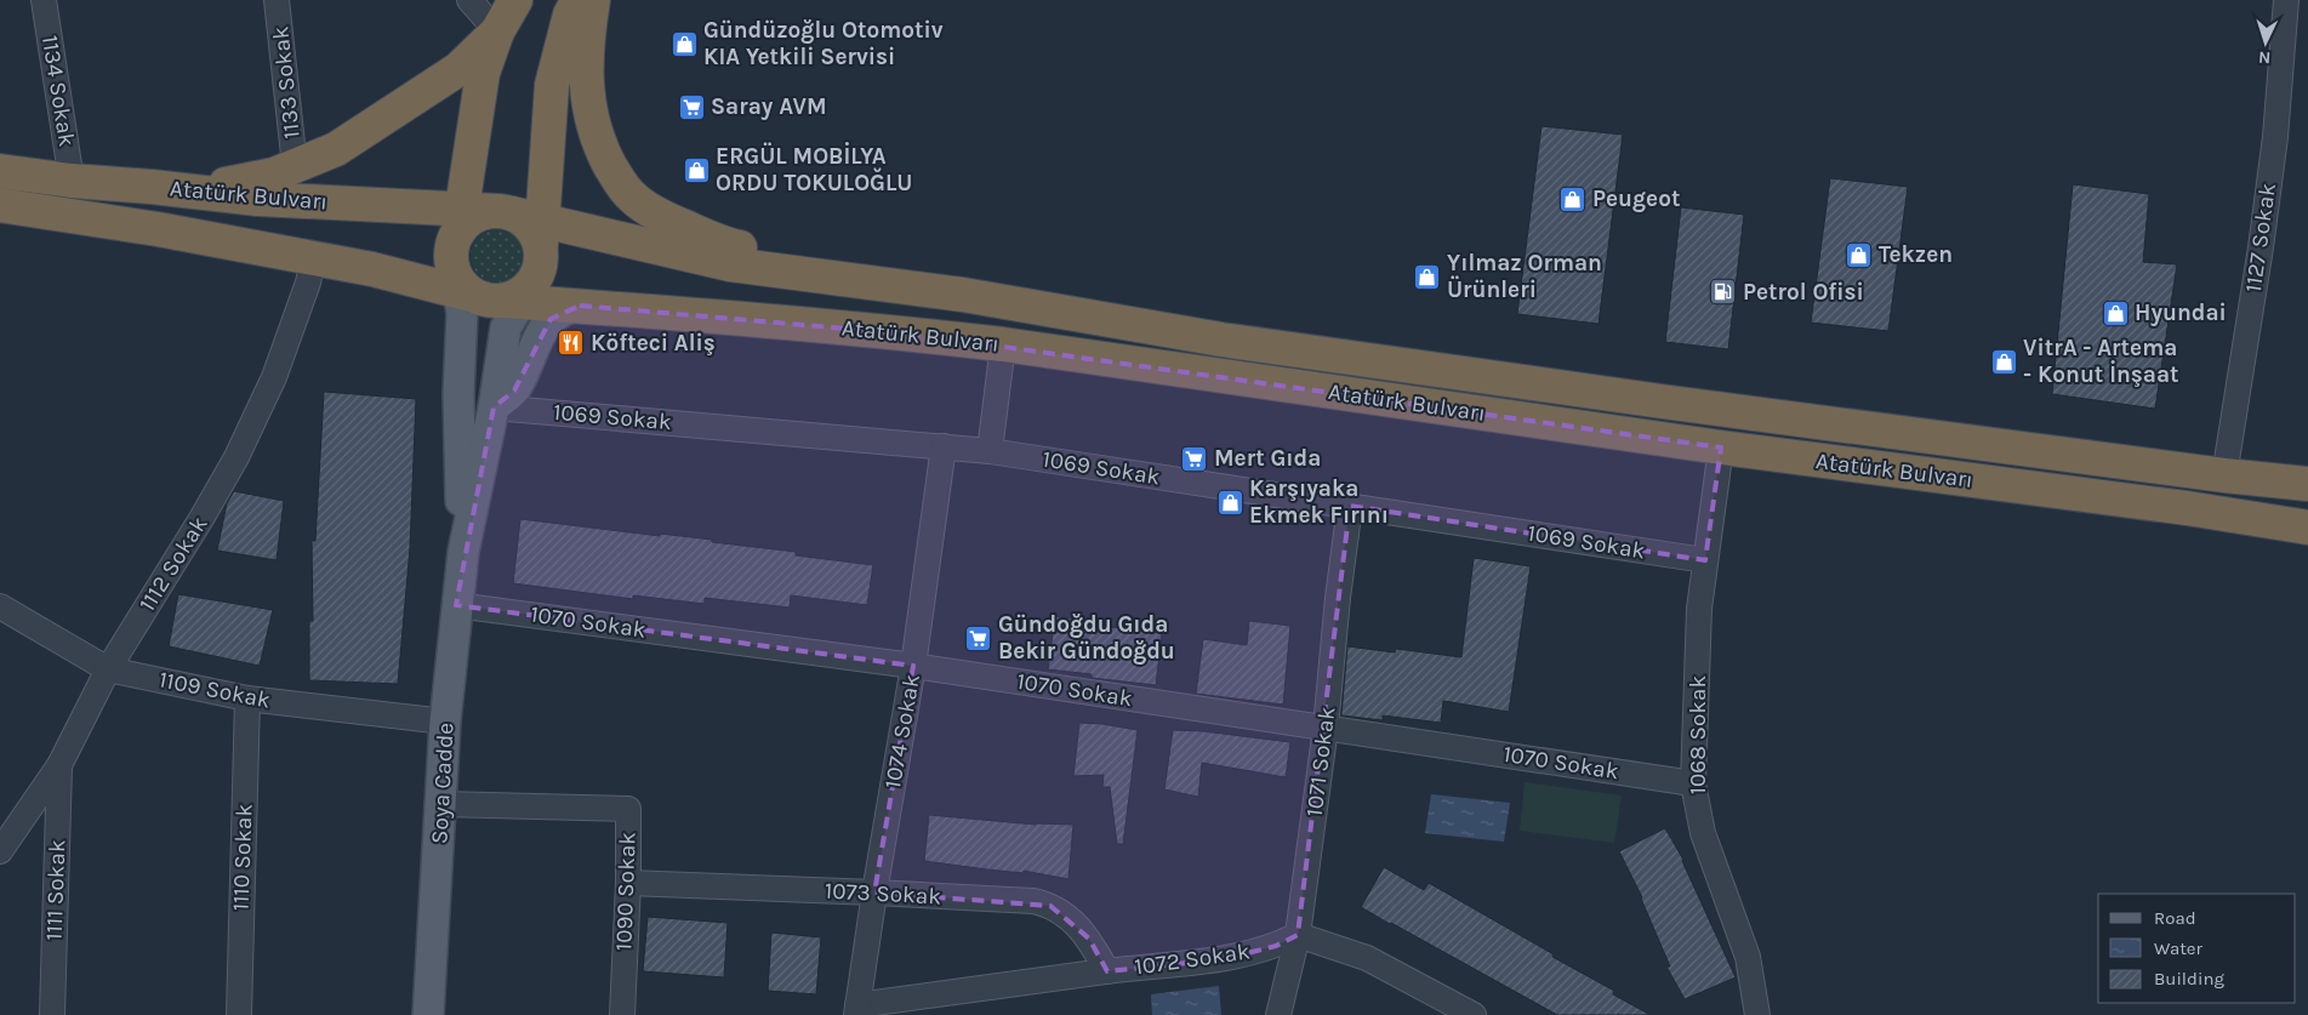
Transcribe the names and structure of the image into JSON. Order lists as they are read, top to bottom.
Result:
{
  "streets": {
    "highway": ["Atatürk Bulvarı"],
    "main road": ["Soya Cadde"],
    "street": [
      "1133 Sokak",
      "1134 Sokak",
      "1127 Sokak",
      "1069 Sokak",
      "1112 Sokak",
      "1070 Sokak",
      "1109 Sokak",
      "1074 Sokak",
      "1068 Sokak",
      "1071 Sokak",
      "1110 Sokak",
      "1111 Sokak",
      "1090 Sokak",
      "1073 Sokak",
      "1072 Sokak"
    ]
  },
  "crossings": [
    ["1134 Sokak", "Atatürk Bulvarı"],
    ["Atatürk Bulvarı", "1127 Sokak"],
    ["Atatürk Bulvarı", "1112 Sokak"],
    ["Atatürk Bulvarı", "1068 Sokak"],
    ["Atatürk Bulvarı", "Soya Cadde"],
    ["1069 Sokak", "1074 Sokak"],
    ["1069 Sokak", "1068 Sokak"],
    ["1069 Sokak", "1071 Sokak"],
    ["1069 Sokak", "Soya Cadde"],
    ["1112 Sokak", "1109 Sokak"],
    ["1112 Sokak", "1111 Sokak"],
    ["1070 Sokak", "1074 Sokak"],
    ["1070 Sokak", "1068 Sokak"],
    ["1070 Sokak", "1071 Sokak"],
    ["1070 Sokak", "Soya Cadde"],
    ["1109 Sokak", "Soya Cadde"],
    ["1109 Sokak", "1110 Sokak"],
    ["1074 Sokak", "1073 Sokak"],
    ["1074 Sokak", "1072 Sokak"],
    ["1071 Sokak", "1072 Sokak"],
    ["Soya Cadde", "1090 Sokak"],
    ["1090 Sokak", "1073 Sokak"],
    ["1073 Sokak", "1072 Sokak"]
  ],
  "places": {
    "shop": [
      "Gündüzoğlu Otomotiv KIA Yetkili Servisi",
      "ERGÜL MOBİLYA ORDU TOKULOĞLU",
      "Peugeot",
      "Tekzen",
      "Yılmaz Orman Ürünleri",
      "Hyundai",
      "VitrA - Artema - Konut İnşaat",
      "Karşıyaka Ekmek Fırını"
    ],
    "supermarket": ["Saray AVM", "Mert Gıda", "Gündoğdu Gıda Bekir Gündoğdu"],
    "fuel station": ["Petrol Ofisi"],
    "restaurant": ["Köfteci Aliş"]
  },
  "legend": ["Road", "Water", "Building"],
  "north": "bottom"
}
